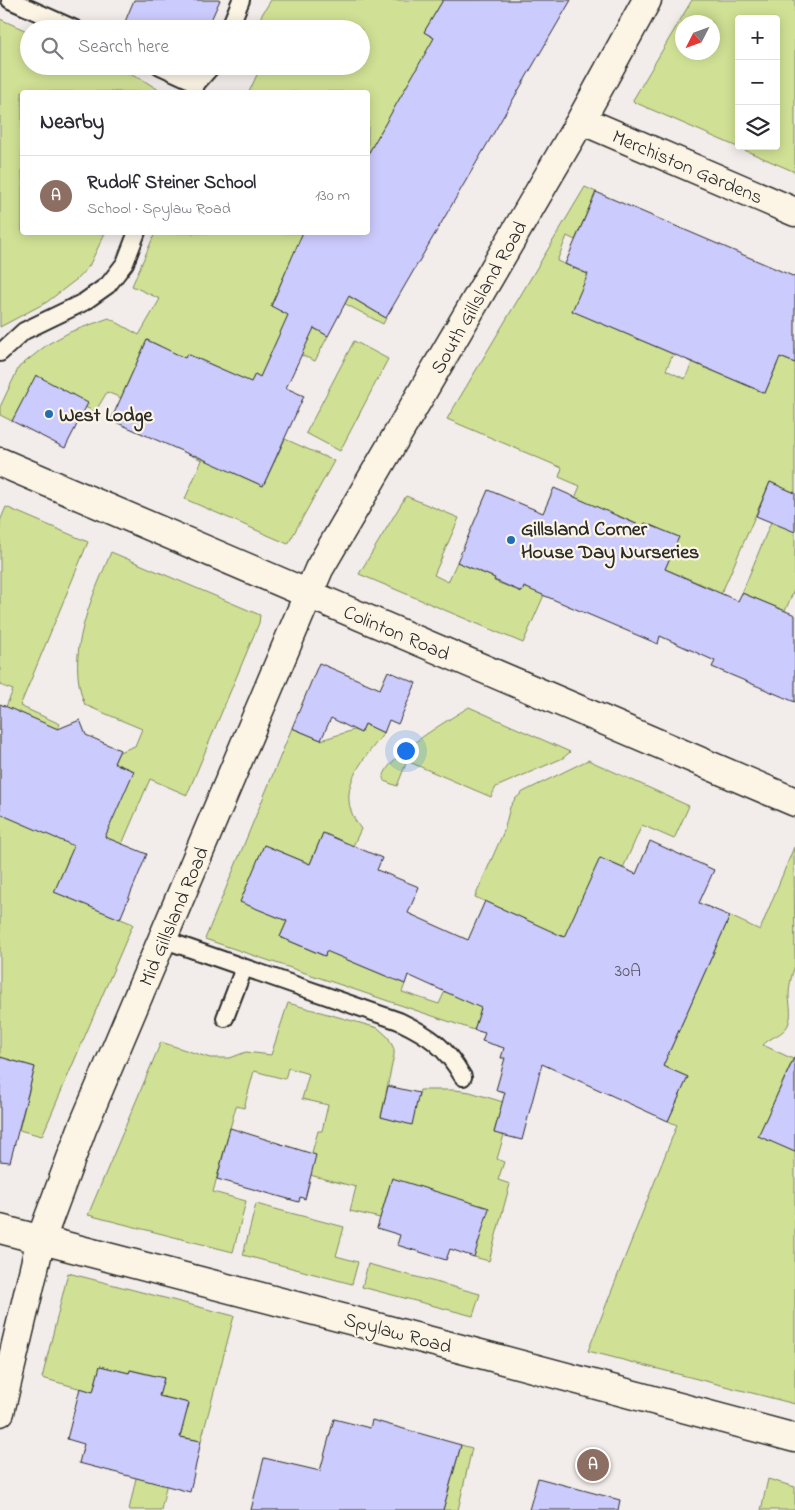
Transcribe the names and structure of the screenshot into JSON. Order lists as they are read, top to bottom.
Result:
{
  "streets": {
    "street": [
      "Merchiston Gardens",
      "South Gillsland Road",
      "Colinton Road",
      "Mid Gillsland Road",
      "Spylaw Road"
    ]
  },
  "crossings": [
    ["Merchiston Gardens", "South Gillsland Road"],
    ["South Gillsland Road", "Colinton Road"],
    ["South Gillsland Road", "Mid Gillsland Road"],
    ["Colinton Road", "Mid Gillsland Road"],
    ["Mid Gillsland Road", "Spylaw Road"]
  ],
  "places": ["West Lodge", "Gillsland Corner House Day Nurseries"],
  "house_numbers": ["30A"],
  "north": "bottom left",
  "page": {
    "map_buttons": ["+", "−"],
    "search": "Search here",
    "heading": "Nearby",
    "list": [
      {
        "mark": "A",
        "name": "Rudolf Steiner School",
        "note": "School · Spylaw Road",
        "value": "130 m"
      }
    ],
    "pins": "A"
  }
}
